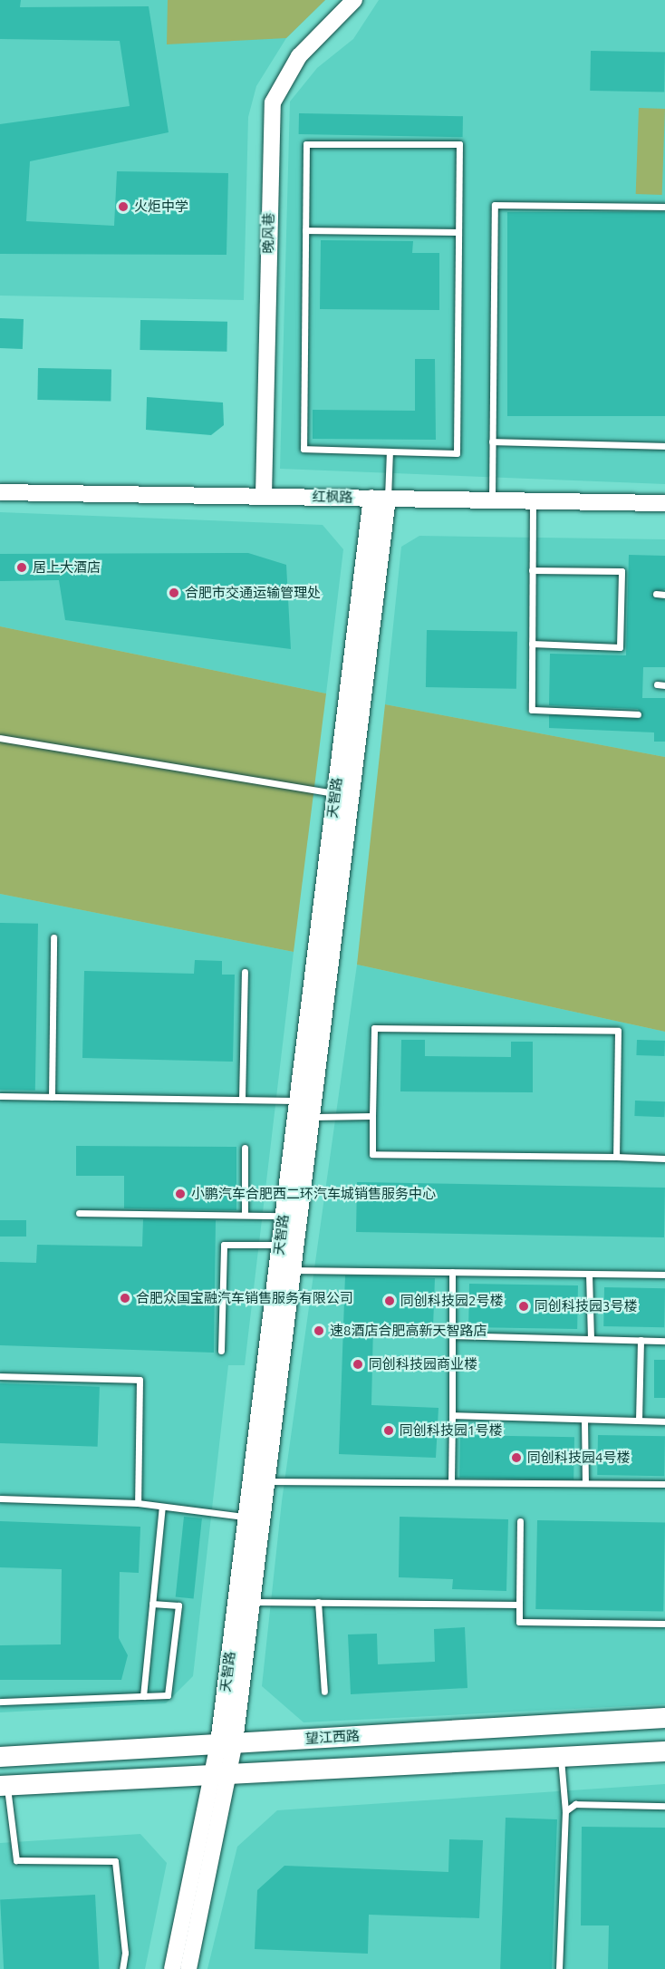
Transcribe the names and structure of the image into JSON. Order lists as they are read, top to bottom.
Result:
{
  "streets": {
    "main road": ["望江西路"],
    "street": ["晚风巷", "红枫路", "天智路"]
  },
  "crossings": [
    ["晚风巷", "红枫路"],
    ["红枫路", "天智路"],
    ["天智路", "望江西路"]
  ],
  "places": [
    "火炬中学",
    "居上大酒店",
    "合肥市交通运输管理处",
    "小鹏汽车合肥西二环汽车城销售服务中心",
    "合肥众国宝融汽车销售服务有限公司",
    "同创科技园2号楼",
    "同创科技园3号楼",
    "速8酒店合肥高新天智路店",
    "同创科技园商业楼",
    "同创科技园1号楼",
    "同创科技园4号楼"
  ]
}
